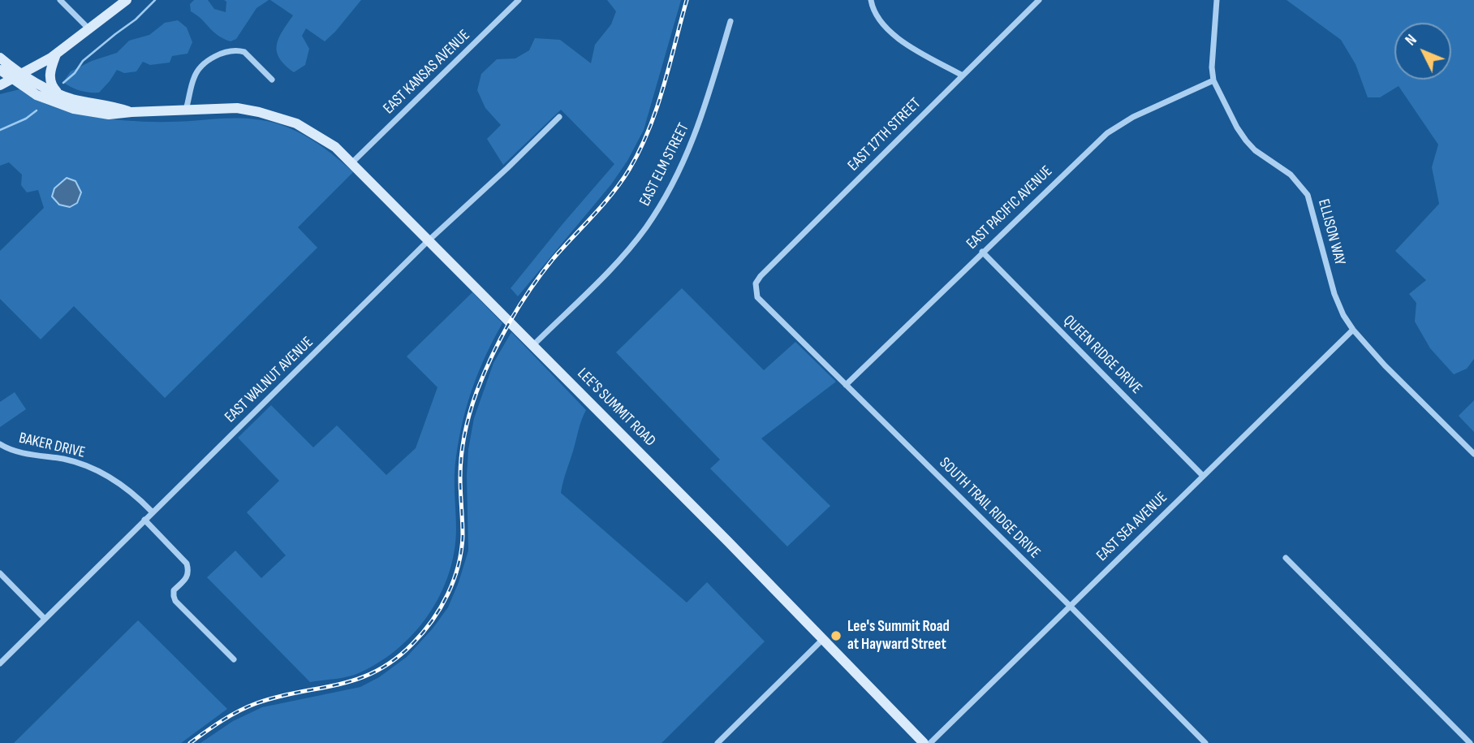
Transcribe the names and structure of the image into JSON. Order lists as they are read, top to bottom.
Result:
{
  "streets": {
    "main road": ["LEE'S SUMMIT ROAD"],
    "street": [
      "EAST KANSAS AVENUE",
      "EAST 17TH STREET",
      "EAST ELM STREET",
      "EAST PACIFIC AVENUE",
      "ELLISON WAY",
      "QUEEN RIDGE DRIVE",
      "EAST WALNUT AVENUE",
      "BAKER DRIVE",
      "SOUTH TRAIL RIDGE DRIVE",
      "EAST SEA AVENUE"
    ]
  },
  "crossings": [
    ["EAST KANSAS AVENUE", "LEE'S SUMMIT ROAD"],
    ["EAST 17TH STREET", "SOUTH TRAIL RIDGE DRIVE"],
    ["EAST ELM STREET", "LEE'S SUMMIT ROAD"],
    ["EAST PACIFIC AVENUE", "ELLISON WAY"],
    ["EAST PACIFIC AVENUE", "QUEEN RIDGE DRIVE"],
    ["EAST PACIFIC AVENUE", "SOUTH TRAIL RIDGE DRIVE"],
    ["ELLISON WAY", "EAST SEA AVENUE"],
    ["QUEEN RIDGE DRIVE", "EAST SEA AVENUE"],
    ["EAST WALNUT AVENUE", "LEE'S SUMMIT ROAD"],
    ["EAST WALNUT AVENUE", "BAKER DRIVE"],
    ["SOUTH TRAIL RIDGE DRIVE", "EAST SEA AVENUE"]
  ],
  "places": ["Lee's Summit Road at Hayward Street"],
  "north": "top left"
}
